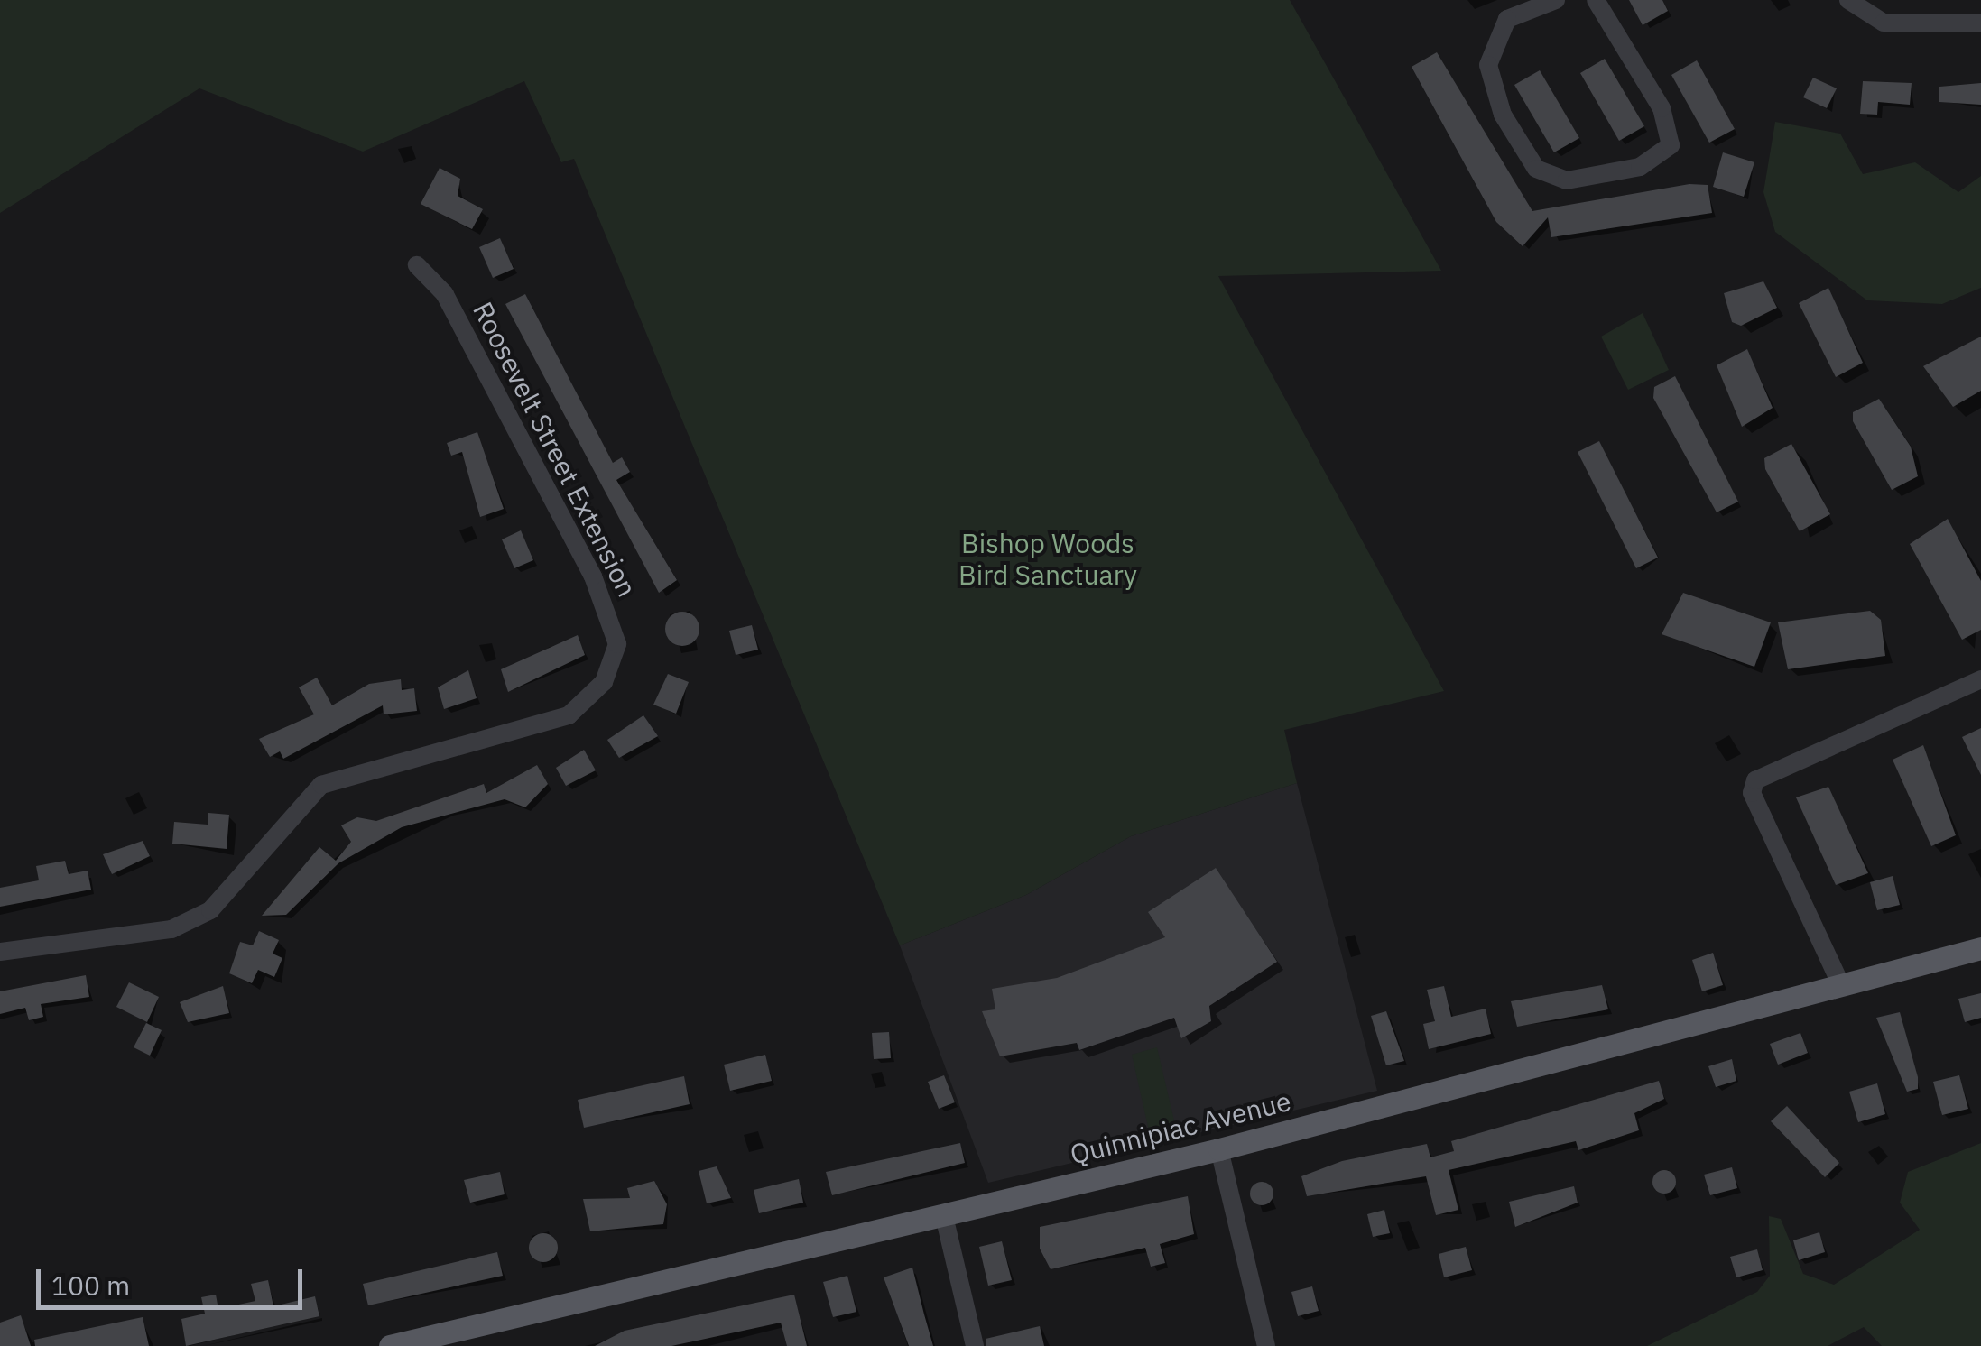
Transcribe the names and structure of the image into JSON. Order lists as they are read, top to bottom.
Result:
{
  "streets": {
    "main road": ["Quinnipiac Avenue"],
    "street": ["Roosevelt Street Extension"]
  },
  "parks": ["Bishop Woods Bird Sanctuary"],
  "scale_bar": "100 m"
}
